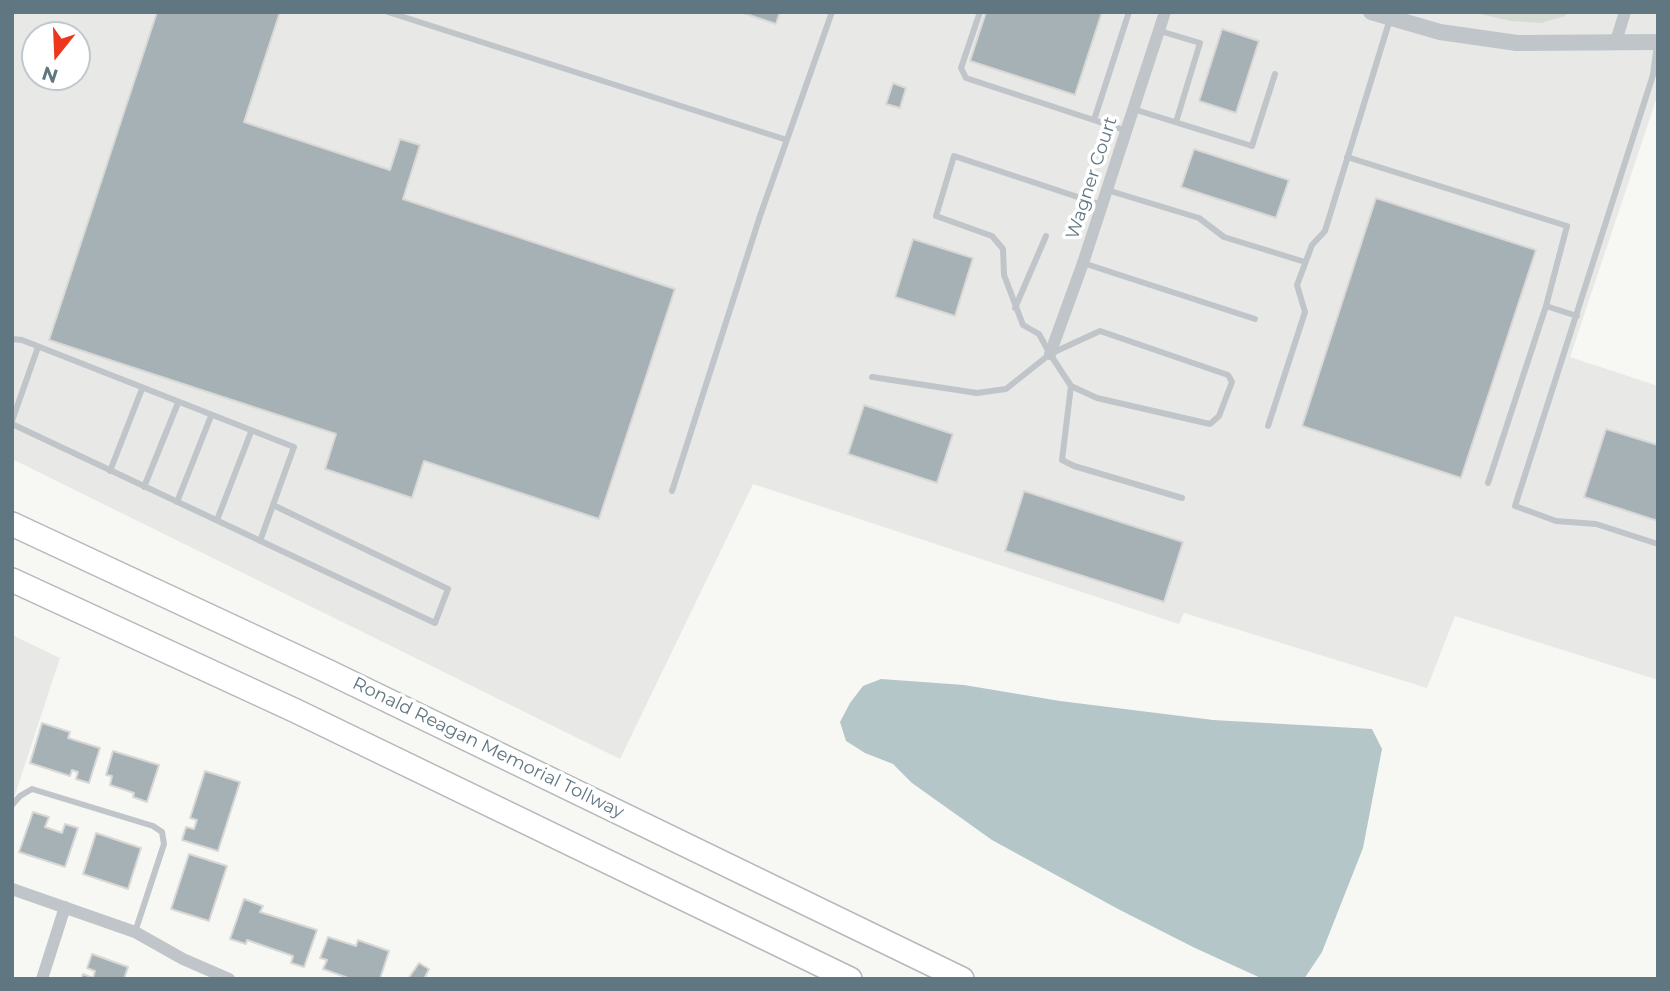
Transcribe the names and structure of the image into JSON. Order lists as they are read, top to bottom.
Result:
{
  "streets": {
    "highway": ["Ronald Reagan Memorial Tollway"],
    "street": ["Wagner Court"]
  },
  "north": "bottom"
}
